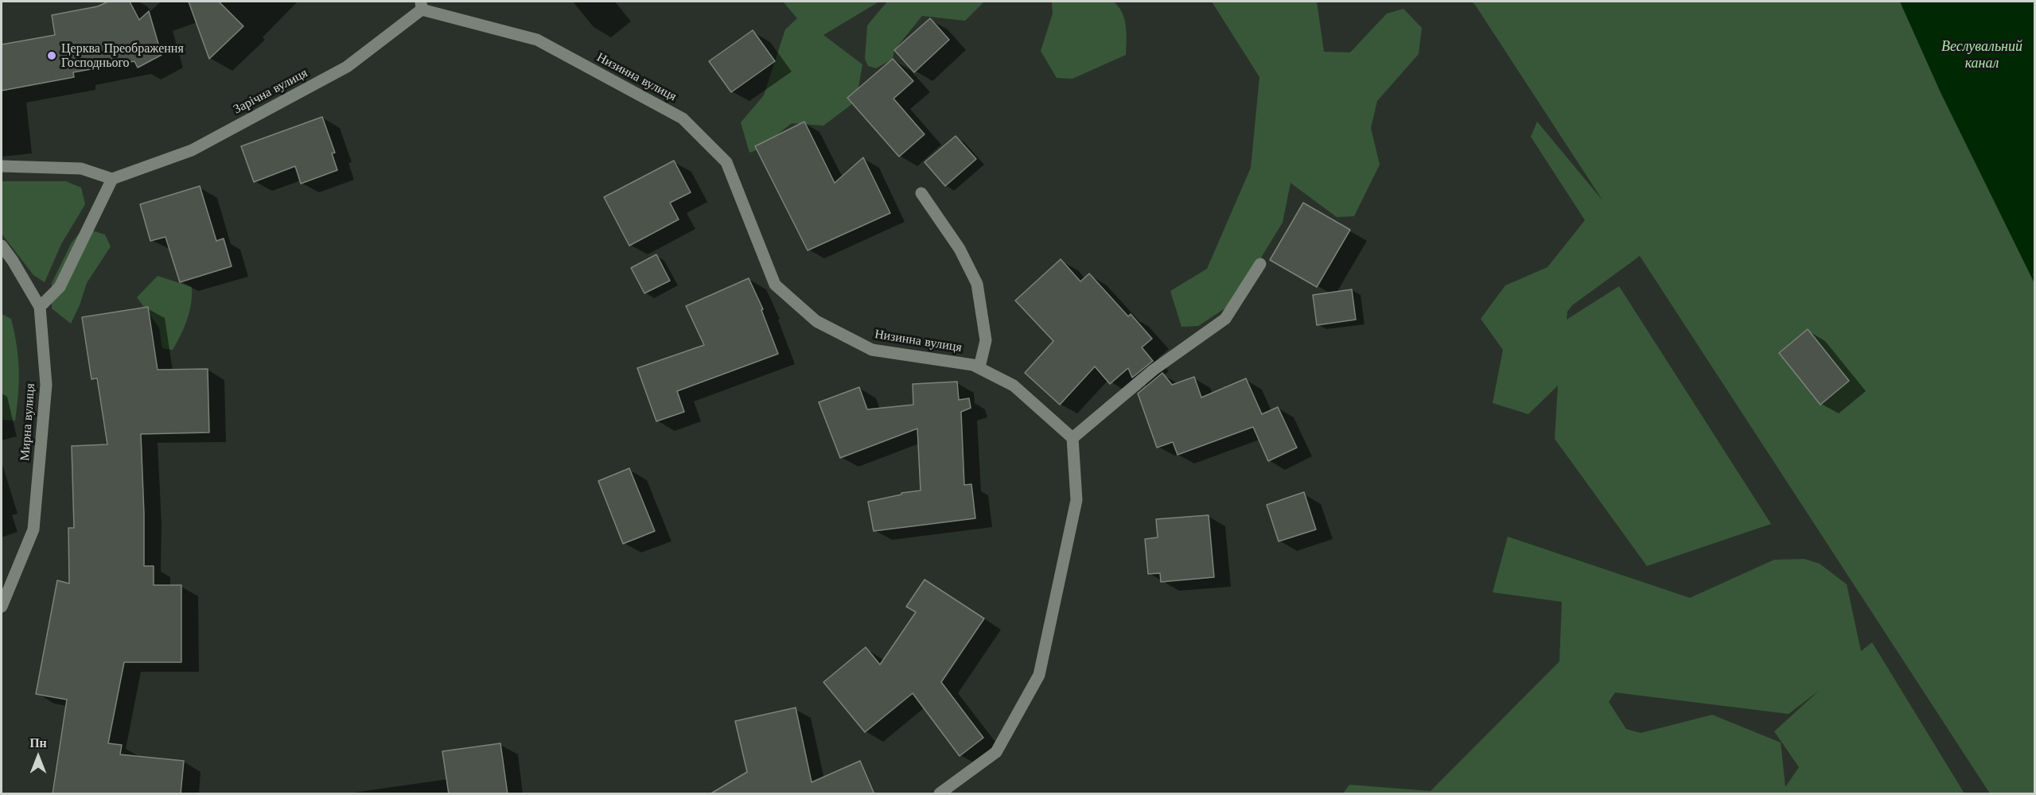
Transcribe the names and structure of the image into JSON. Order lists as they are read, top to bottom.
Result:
{
  "streets": {
    "street": ["Низинна вулиця", "Зарічна вулиця", "Мирна вулиця"]
  },
  "crossings": [
    ["Низинна вулиця", "Зарічна вулиця"]
  ],
  "water": ["Веслувальний канал"],
  "places": ["Церква Преображення Господнього"],
  "north": "top"
}
